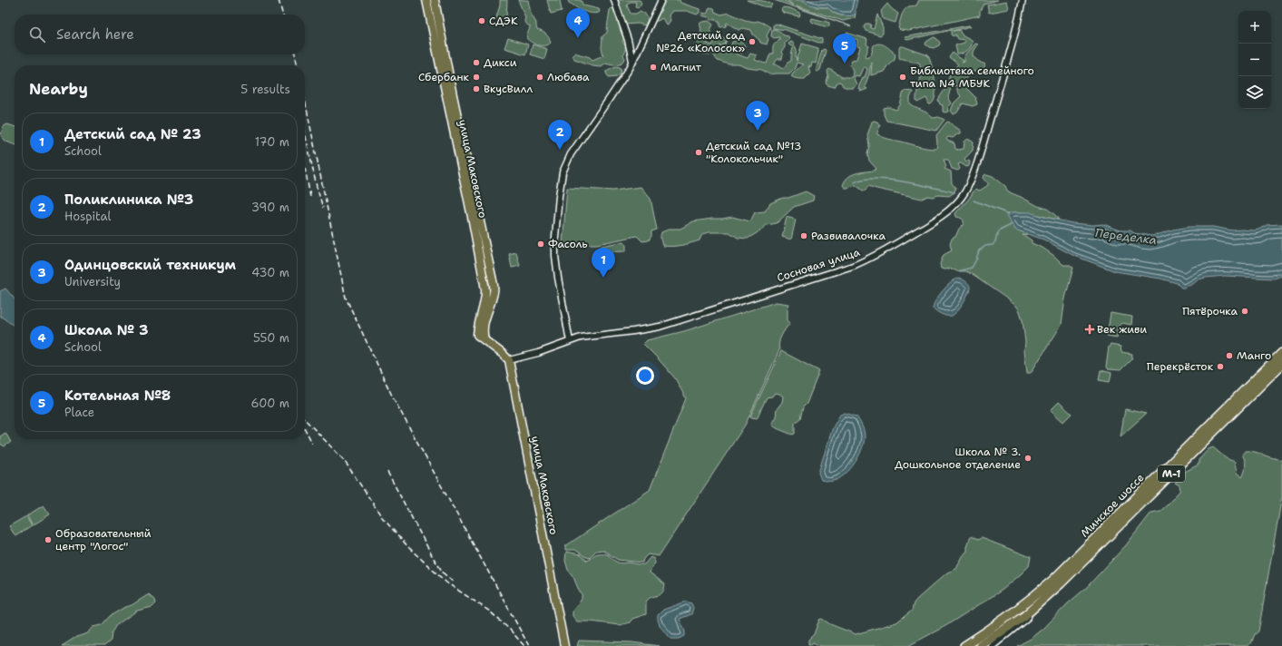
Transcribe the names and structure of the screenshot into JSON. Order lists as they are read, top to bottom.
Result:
{
  "streets": {
    "highway": ["М-1", "Минское шоссе"],
    "main road": ["улица Маковского"],
    "street": ["Сосновая улица"]
  },
  "crossings": [
    ["улица Маковского", "Сосновая улица"]
  ],
  "water": ["Переделка"],
  "places": {
    "other": [
      "СДЭК",
      "Детский сад №26 «Колосок»",
      "Дикси",
      "Магнит",
      "Сбербанк",
      "Любава",
      "Библиотека семейного типа N4 МБУК",
      "ВкусВилл",
      "Детский сад №13 \"Колокольчик\"",
      "Развивалочка",
      "Фасоль",
      "Пятёрочка",
      "Манго",
      "Перекрёсток",
      "Школа № 3. Дошкольное отделение",
      "Образовательный центр \"Логос\""
    ],
    "health": ["Век живи"]
  },
  "page": {
    "pins": [
      "4",
      "5",
      "3",
      "2",
      "1"
    ],
    "map_buttons": ["+", "−"],
    "search": "Search here",
    "heading": ["Nearby", "5 results"],
    "list": [
      {
        "mark": "1",
        "name": "Детский сад № 23",
        "note": "School",
        "value": "170 m"
      },
      {
        "mark": "2",
        "name": "Поликлиника №3",
        "note": "Hospital",
        "value": "390 m"
      },
      {
        "mark": "3",
        "name": "Одинцовский техникум",
        "note": "University",
        "value": "430 m"
      },
      {
        "mark": "4",
        "name": "Школа № 3",
        "note": "School",
        "value": "550 m"
      },
      {
        "mark": "5",
        "name": "Котельная №8",
        "note": "Place",
        "value": "600 m"
      }
    ]
  }
}
